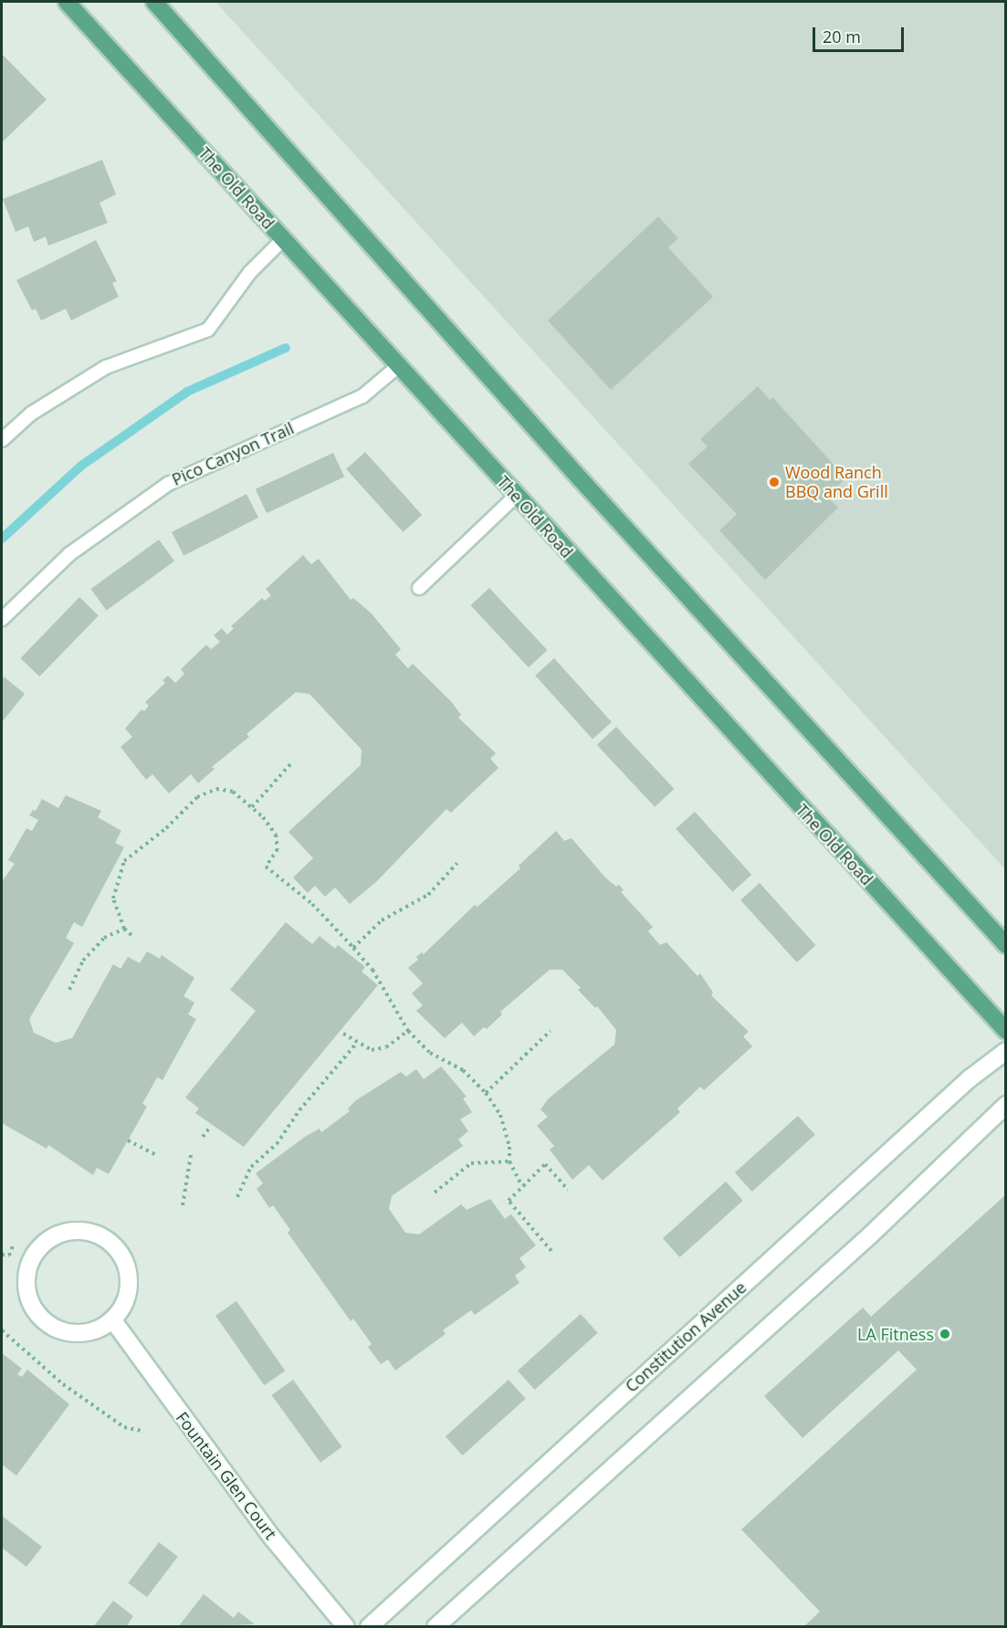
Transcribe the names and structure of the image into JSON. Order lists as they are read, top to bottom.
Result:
{
  "streets": {
    "main road": ["The Old Road", "Constitution Avenue", "Fountain Glen Court"],
    "lane": ["Pico Canyon Trail"]
  },
  "crossings": [
    ["The Old Road", "Pico Canyon Trail"]
  ],
  "places": ["Wood Ranch BBQ and Grill", "LA Fitness"],
  "scale_bar": "20 m"
}
